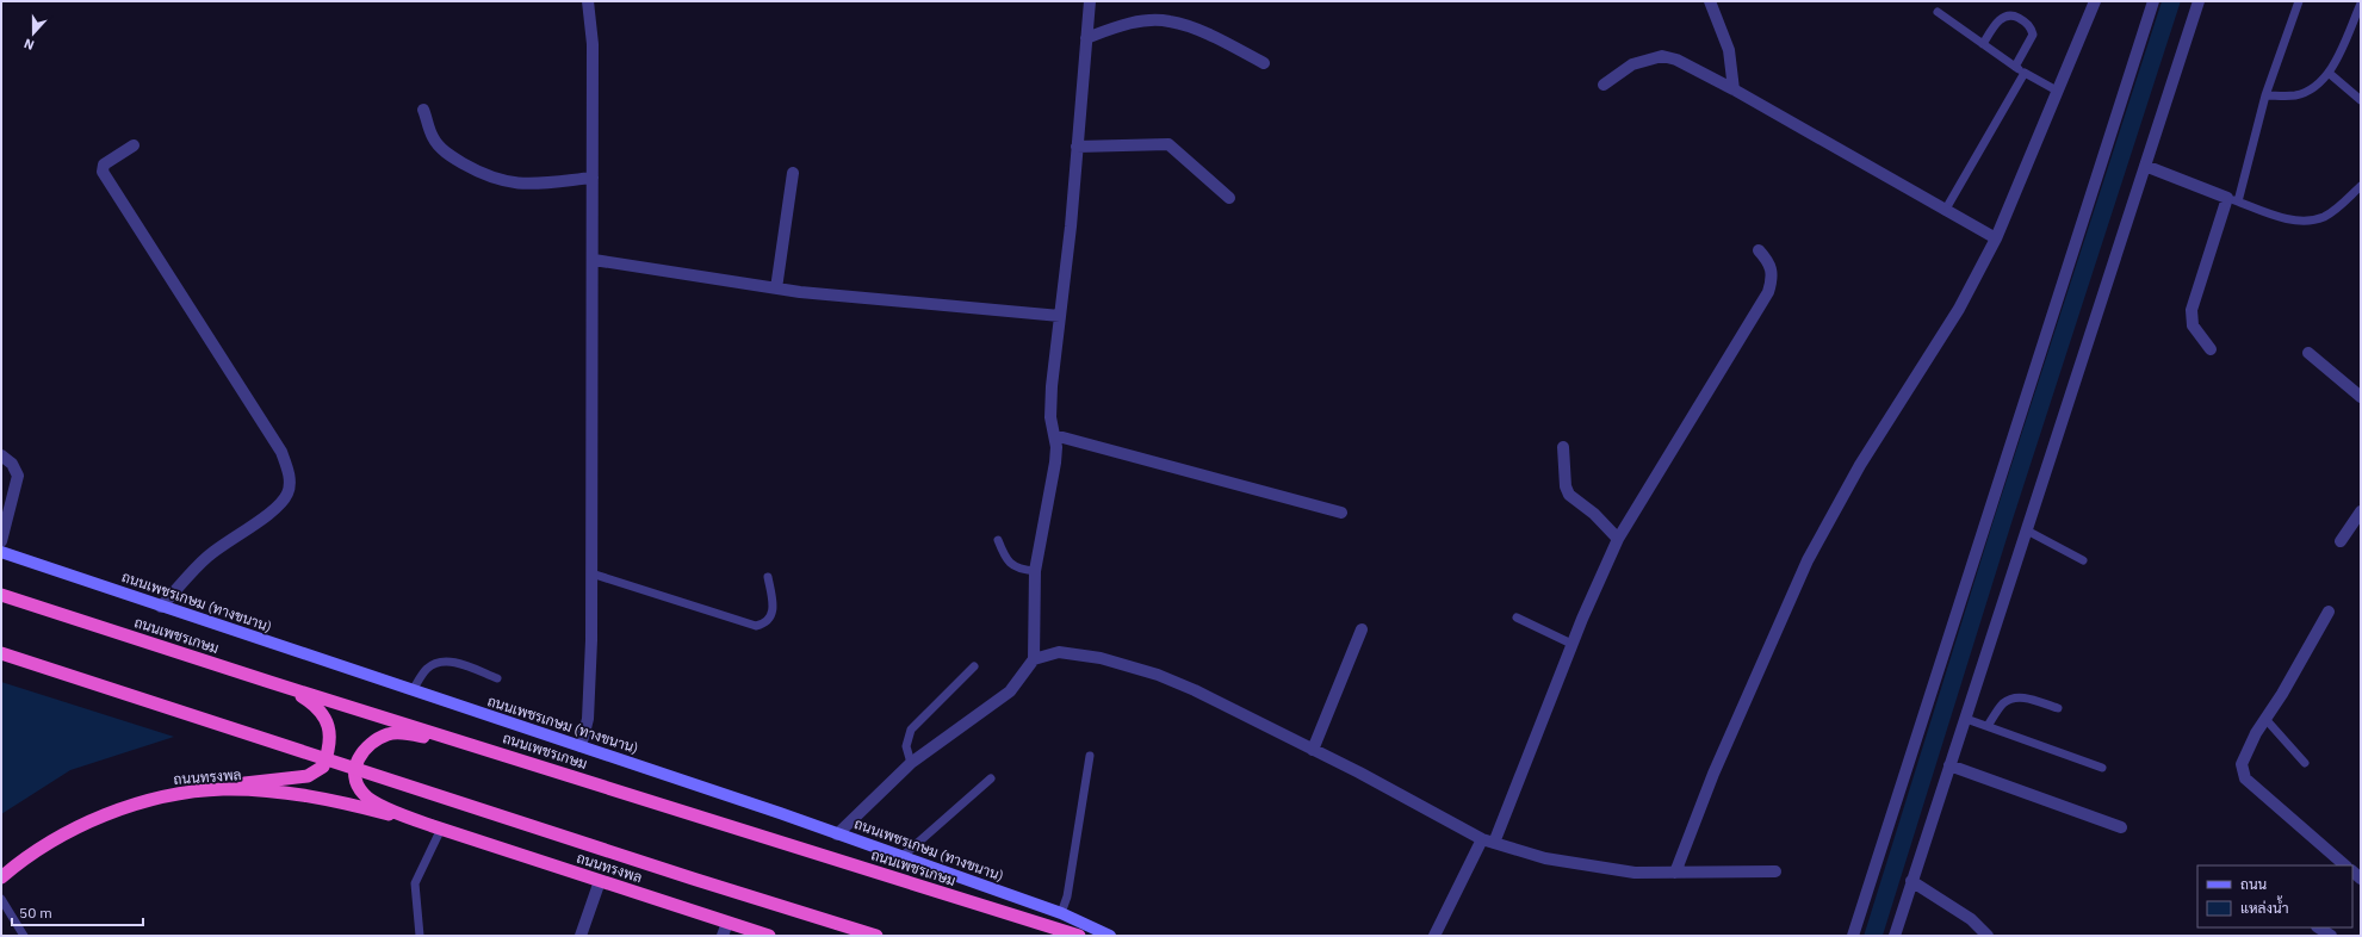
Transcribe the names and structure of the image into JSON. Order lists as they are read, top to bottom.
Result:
{
  "streets": {
    "highway": ["ถนนเพชรเกษม", "ถนนทรงพล"],
    "main road": ["ถนนเพชรเกษม (ทางขนาน)"]
  },
  "legend": ["ถนน", "แหล่งน้ำ"],
  "scale_bar": "50 m",
  "north": "bottom"
}
